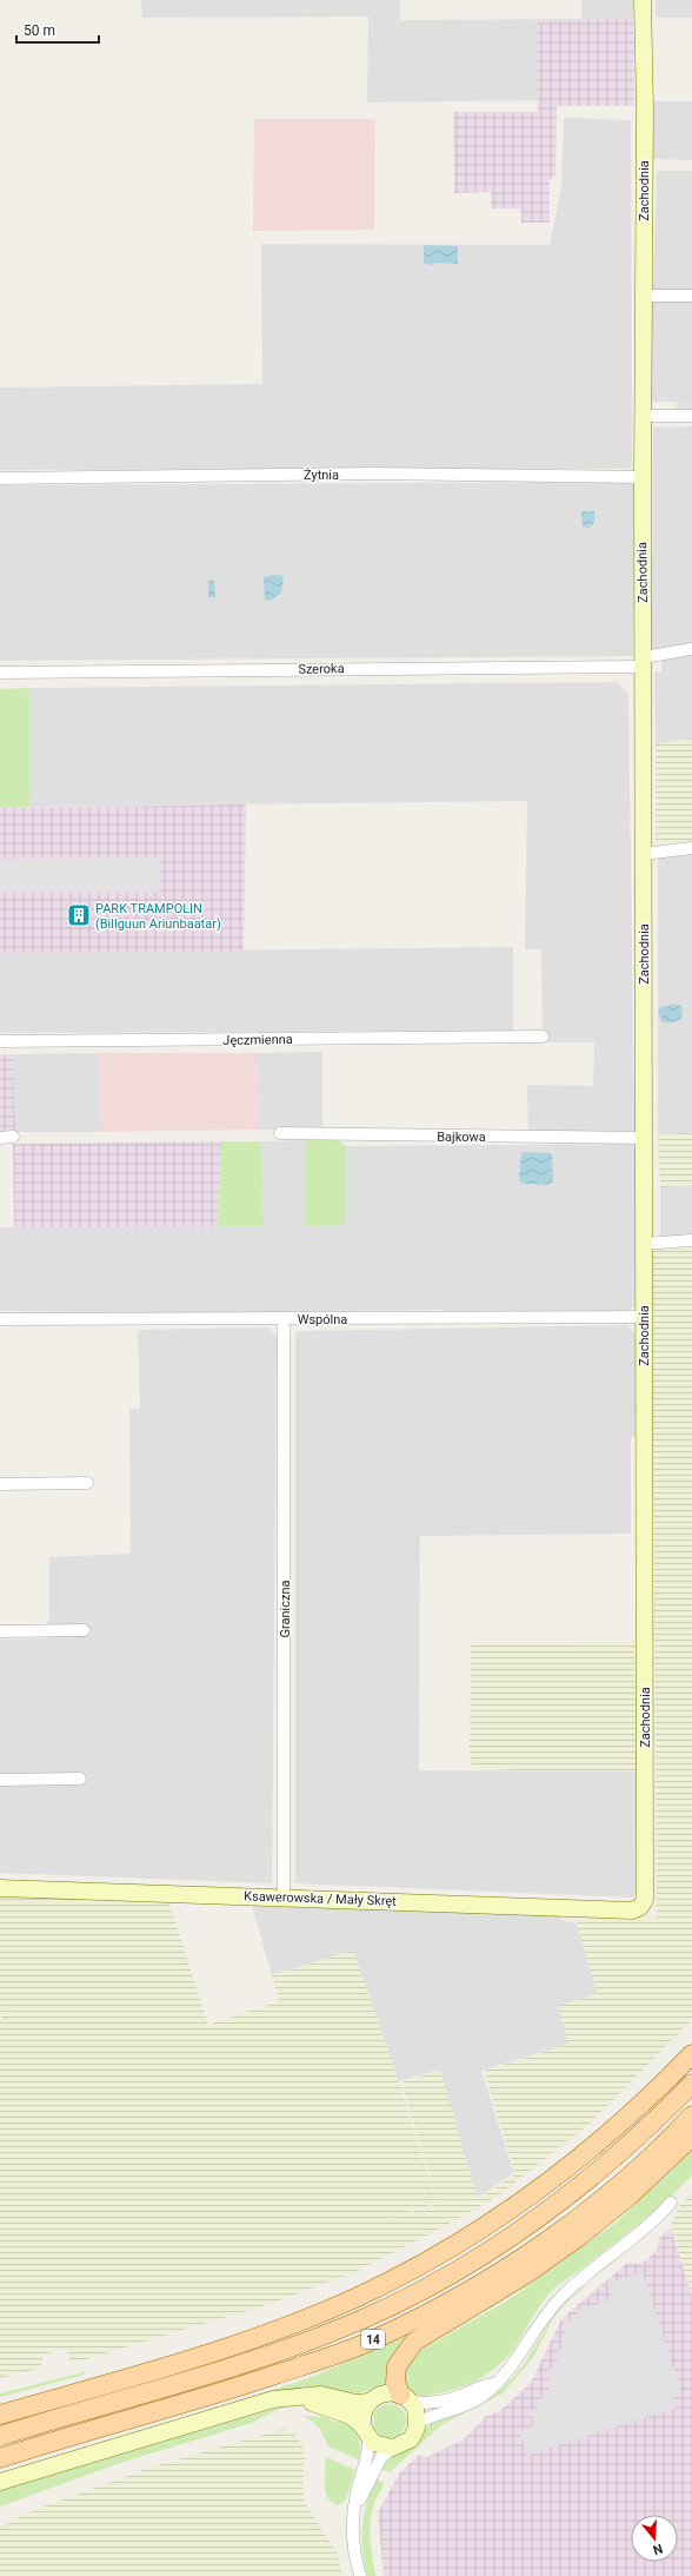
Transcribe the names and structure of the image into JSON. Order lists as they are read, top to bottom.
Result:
{
  "streets": {
    "main road": ["14"],
    "street": [
      "Zachodnia",
      "Żytnia",
      "Szeroka",
      "Jęczmienna",
      "Bajkowa",
      "Wspólna",
      "Graniczna",
      "Ksawerowska / Mały Skręt"
    ]
  },
  "crossings": [
    ["Zachodnia", "Żytnia"],
    ["Zachodnia", "Szeroka"],
    ["Zachodnia", "Bajkowa"],
    ["Zachodnia", "Wspólna"],
    ["Zachodnia", "Ksawerowska / Mały Skręt"],
    ["Wspólna", "Graniczna"],
    ["Graniczna", "Ksawerowska / Mały Skręt"]
  ],
  "places": {
    "building": ["PARK TRAMPOLIN (Billguun Ariunbaatar)"]
  },
  "scale_bar": "50 m",
  "north": "bottom"
}
